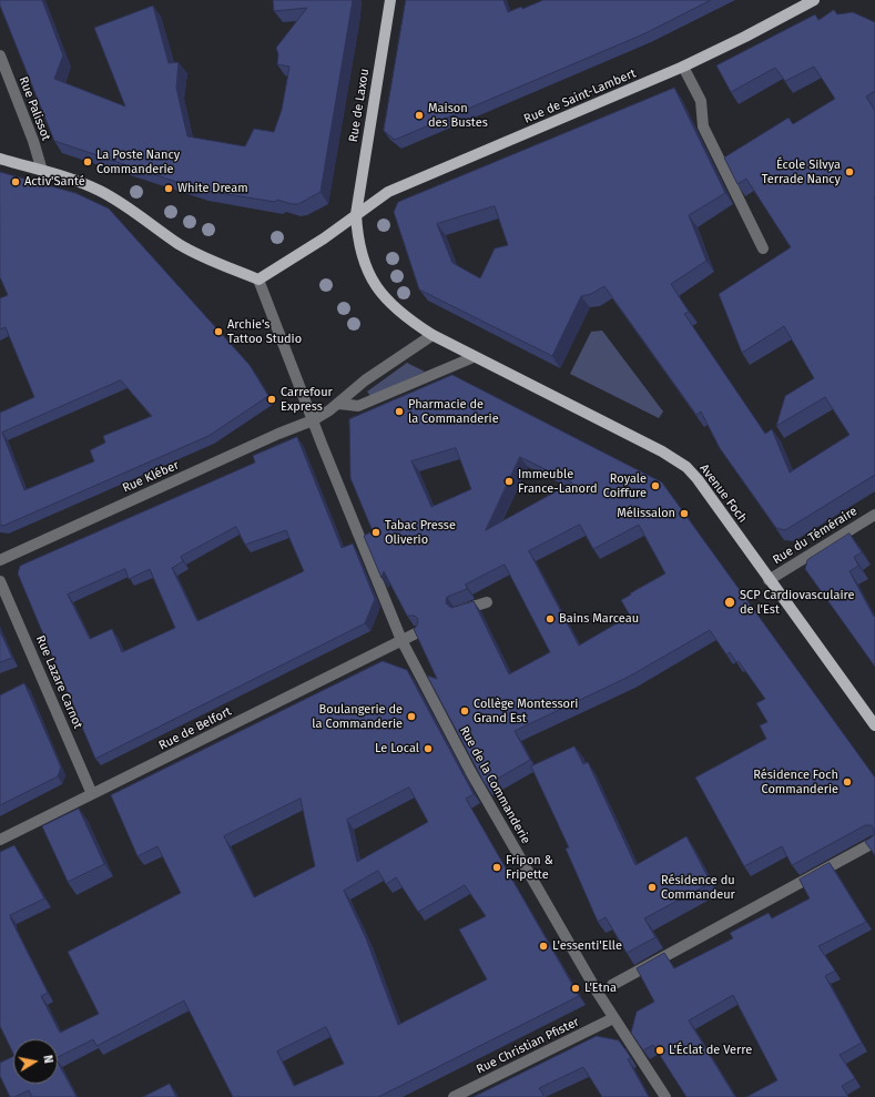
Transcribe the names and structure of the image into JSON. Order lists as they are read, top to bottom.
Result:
{
  "streets": {
    "main road": ["Rue de Saint-Lambert", "Rue de Laxou", "Avenue Foch"],
    "street": [
      "Rue Palissot",
      "Rue Kléber",
      "Rue du Téméraire",
      "Rue Lazare Carnot",
      "Rue de Belfort",
      "Rue de la Commanderie",
      "Rue Christian Pfister"
    ]
  },
  "crossings": [
    ["Rue de Saint-Lambert", "Rue de Laxou"],
    ["Rue de Saint-Lambert", "Rue de la Commanderie"],
    ["Rue de Laxou", "Rue Kléber"],
    ["Rue de Laxou", "Avenue Foch"],
    ["Rue Kléber", "Avenue Foch"],
    ["Rue Kléber", "Rue de la Commanderie"],
    ["Avenue Foch", "Rue du Téméraire"],
    ["Rue Lazare Carnot", "Rue de Belfort"],
    ["Rue de Belfort", "Rue de la Commanderie"],
    ["Rue de la Commanderie", "Rue Christian Pfister"]
  ],
  "places": [
    "Maison des Bustes",
    "La Poste Nancy Commanderie",
    "École Silvya Terrade Nancy",
    "Activ'Santé",
    "White Dream",
    "Archie's Tattoo Studio",
    "Carrefour Express",
    "Pharmacie de la Commanderie",
    "Immeuble France-Lanord",
    "Royale Coiffure",
    "Mélissalon",
    "Tabac Presse Oliverio",
    "SCP Cardiovasculaire de l'Est",
    "Bains Marceau",
    "Collège Montessori Grand Est",
    "Boulangerie de la Commanderie",
    "Le Local",
    "Résidence Foch Commanderie",
    "Fripon & Fripette",
    "Résidence du Commandeur",
    "L'essenti'Elle",
    "L'Etna",
    "L'Éclat de Verre"
  ],
  "north": "right"
}
